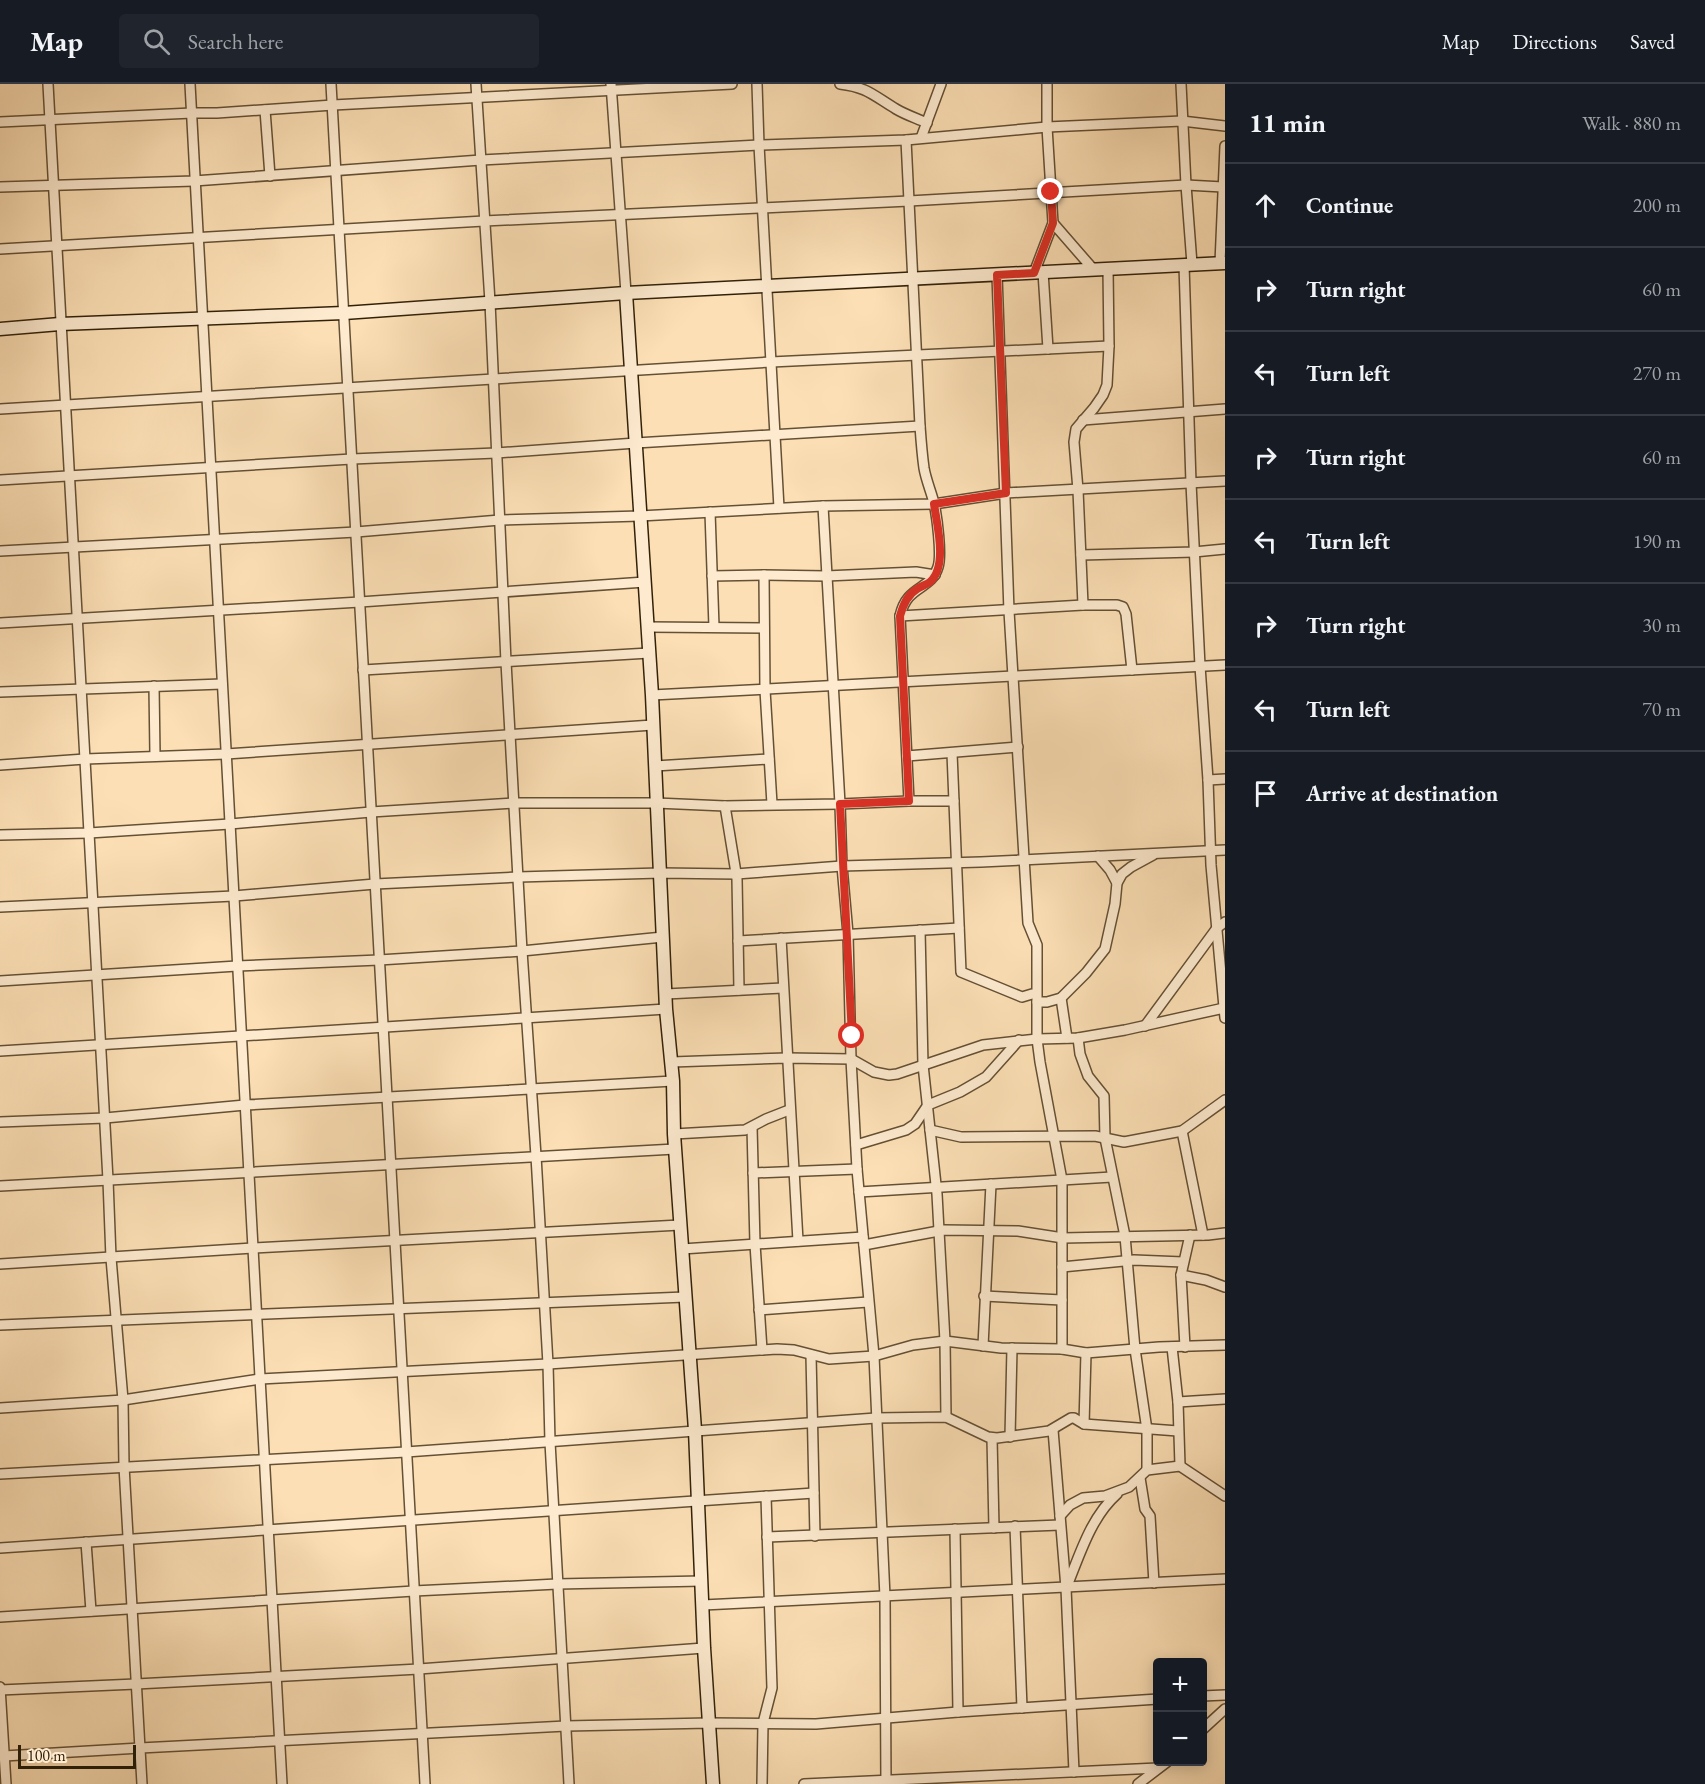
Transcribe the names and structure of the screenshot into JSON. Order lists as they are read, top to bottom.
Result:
{
  "scale_bar": "100 m",
  "page": {
    "header": "Map",
    "search": "Search here",
    "nav": ["Map", "Directions", "Saved"],
    "heading": ["11 min", "Walk · 880 m"],
    "list": [
      ["Continue", "200 m"],
      ["Turn right", "60 m"],
      ["Turn left", "270 m"],
      ["Turn right", "60 m"],
      ["Turn left", "190 m"],
      ["Turn right", "30 m"],
      ["Turn left", "70 m"],
      "Arrive at destination"
    ],
    "map_buttons": ["+", "−"],
    "scale": "100 m"
  }
}
